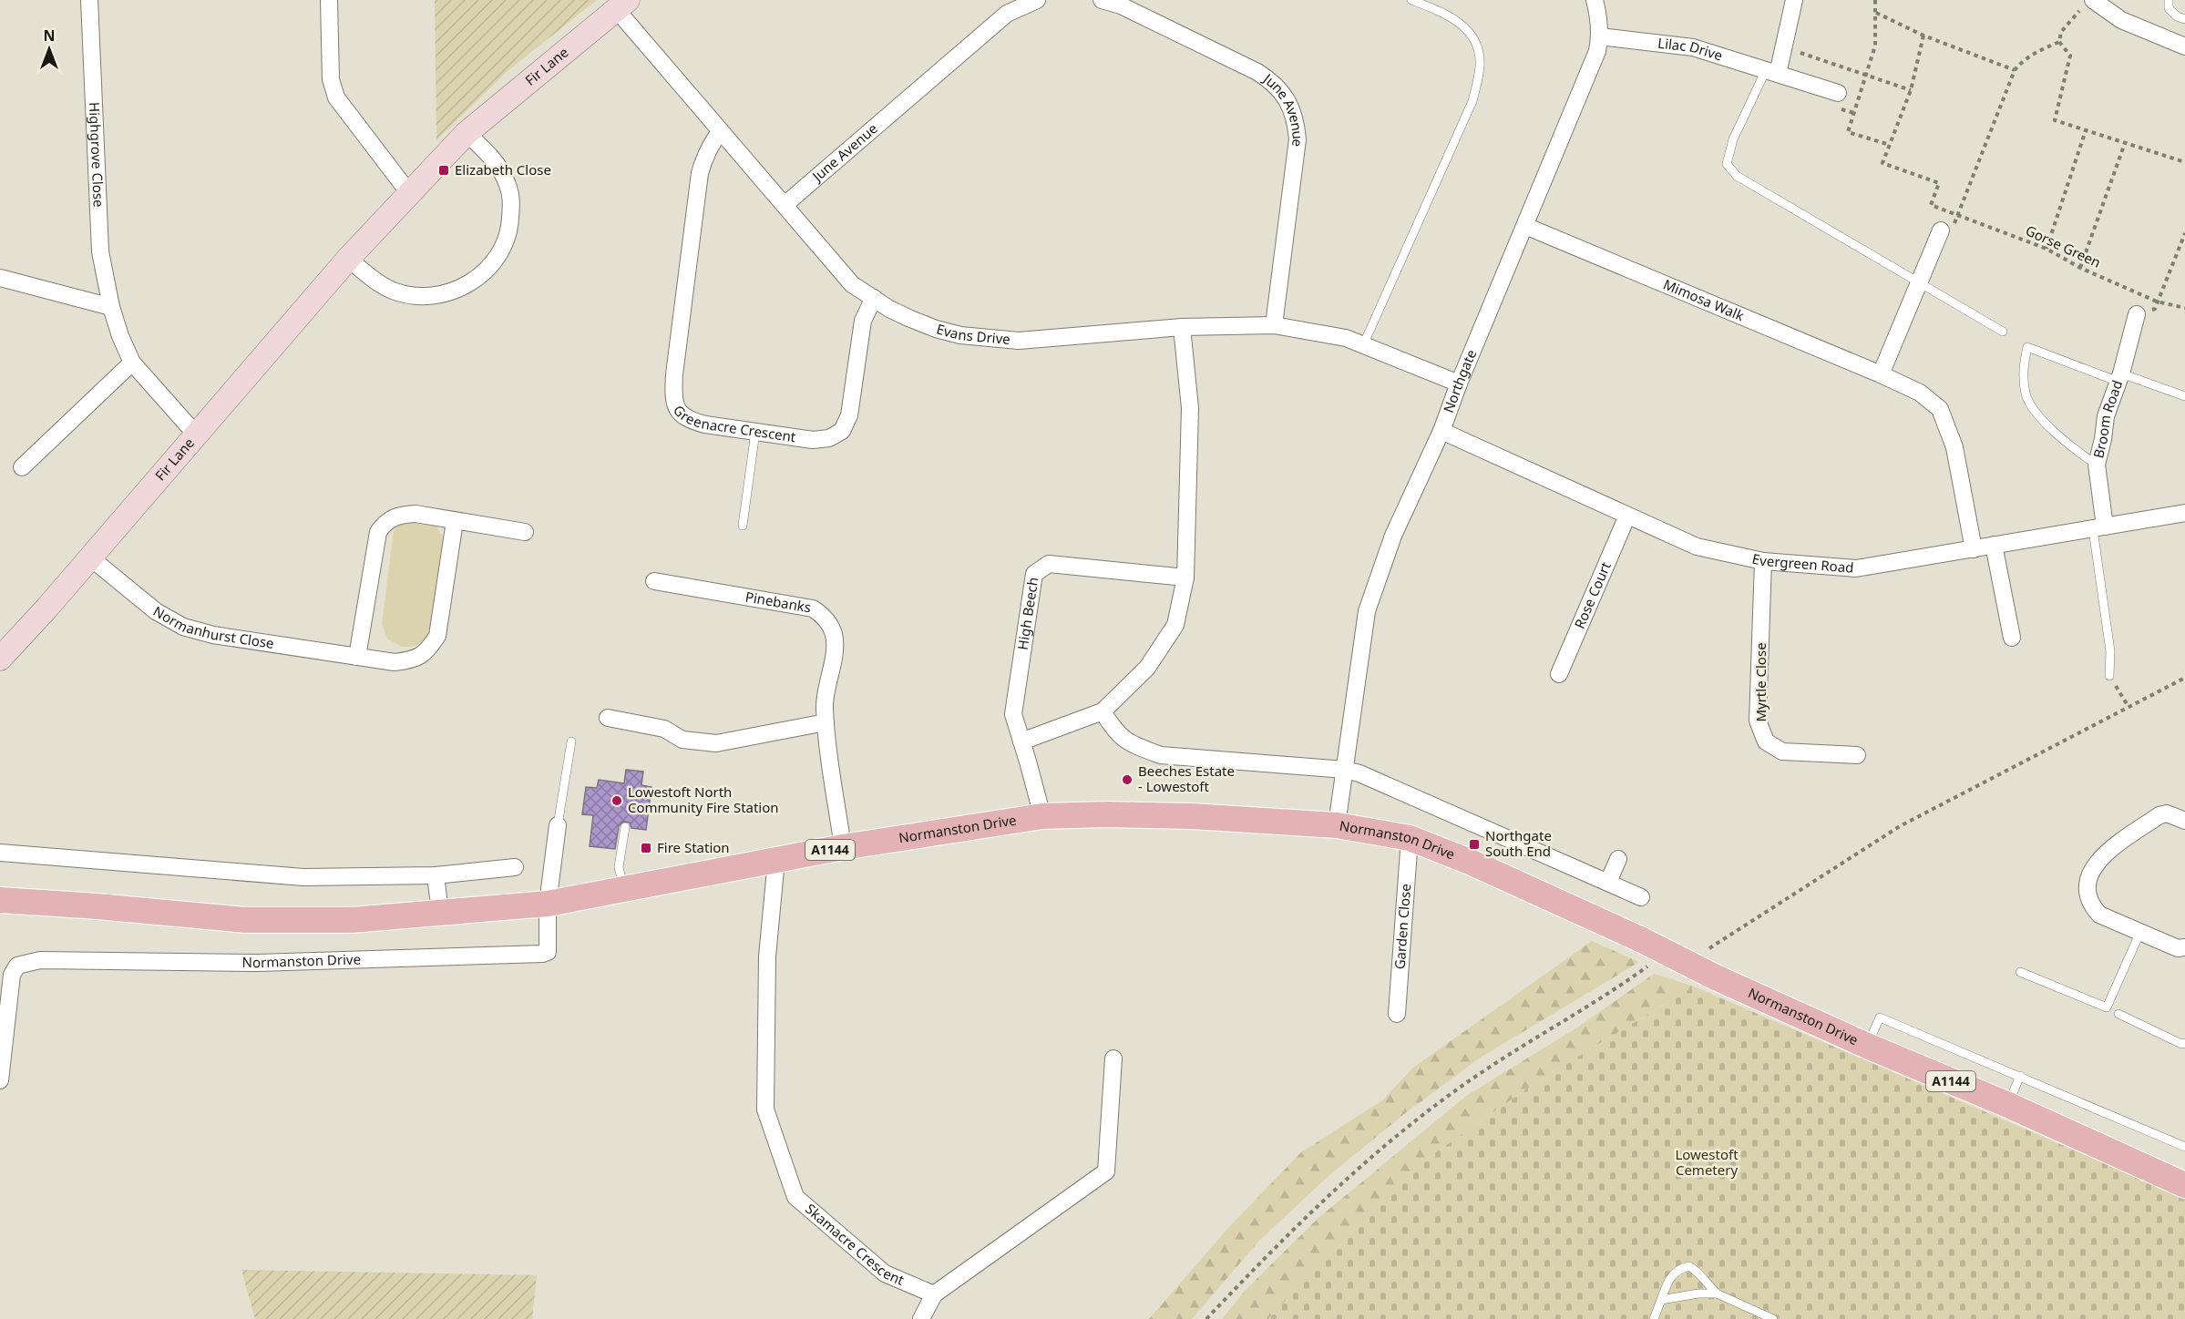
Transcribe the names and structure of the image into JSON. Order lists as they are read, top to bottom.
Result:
{
  "streets": {
    "main road": ["Normanston Drive", "A1144"],
    "street": [
      "Lilac Drive",
      "Fir Lane",
      "June Avenue",
      "Highgrove Close",
      "Mimosa Walk",
      "Evans Drive",
      "Northgate",
      "Greenacre Crescent",
      "Broom Road",
      "Evergreen Road",
      "Rose Court",
      "Pinebanks",
      "High Beech",
      "Normanhurst Close",
      "Myrtle Close",
      "Garden Close",
      "Skamacre Crescent"
    ],
    "path": ["Gorse Green"]
  },
  "crossings": [
    ["Lilac Drive", "Northgate"],
    ["Fir Lane", "Highgrove Close"],
    ["Fir Lane", "Evans Drive"],
    ["Fir Lane", "Normanhurst Close"],
    ["June Avenue", "Evans Drive"],
    ["Mimosa Walk", "Northgate"],
    ["Mimosa Walk", "Evergreen Road"],
    ["Evans Drive", "Northgate"],
    ["Evans Drive", "Greenacre Crescent"],
    ["Northgate", "Evergreen Road"],
    ["Northgate", "Normanston Drive"],
    ["Broom Road", "Evergreen Road"],
    ["Evergreen Road", "Rose Court"],
    ["Evergreen Road", "Myrtle Close"],
    ["Pinebanks", "Normanston Drive"],
    ["High Beech", "Normanston Drive"],
    ["Normanston Drive", "Garden Close"],
    ["Normanston Drive", "Skamacre Crescent"]
  ],
  "parks": ["Lowestoft Cemetery"],
  "places": {
    "transit": ["Elizabeth Close", "Northgate South End", "Fire Station"],
    "other": ["Beeches Estate - Lowestoft", "Lowestoft North Community Fire Station"]
  },
  "north": "top"
}
